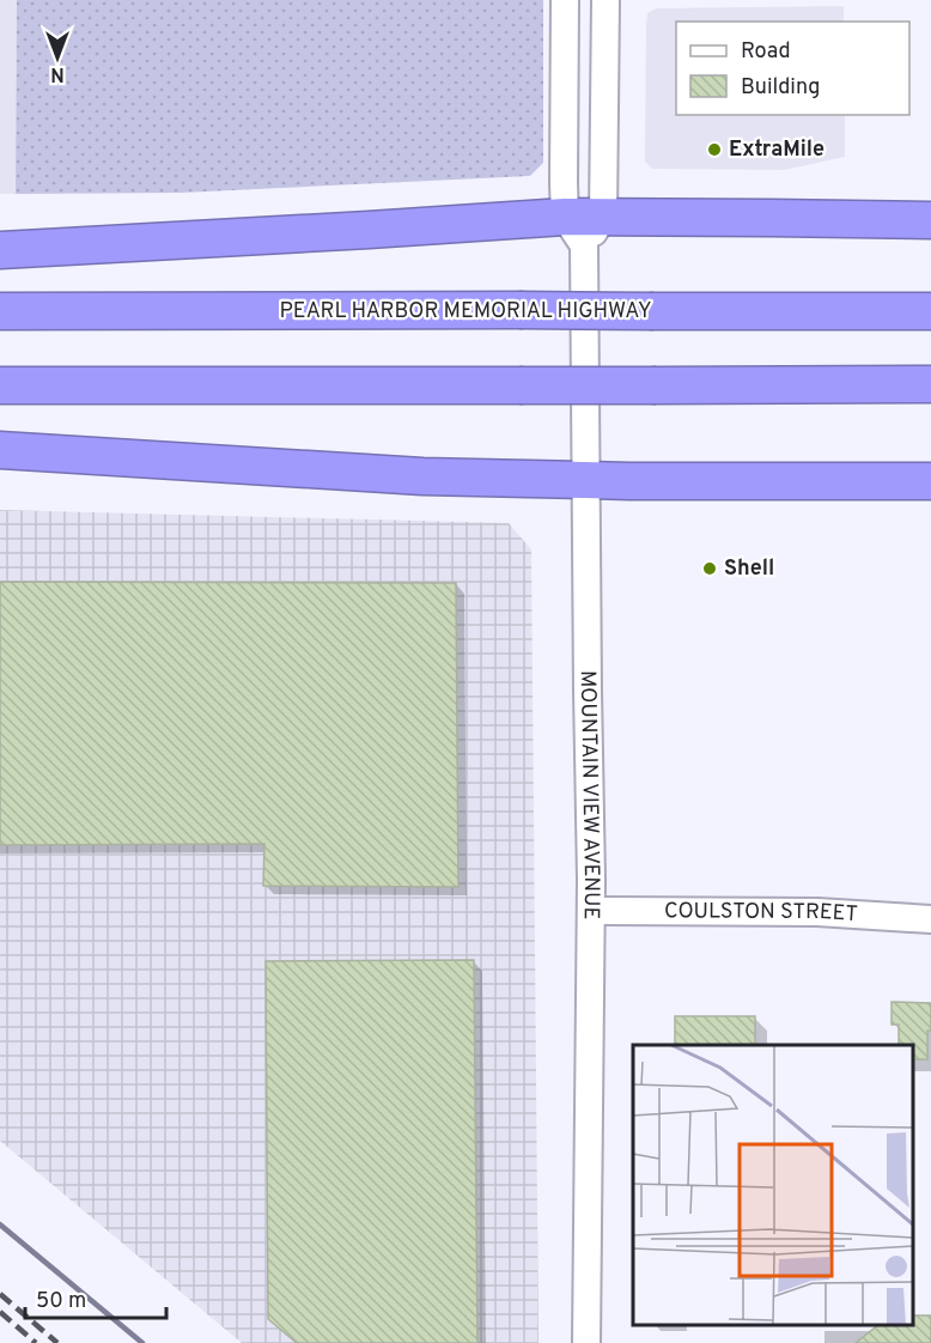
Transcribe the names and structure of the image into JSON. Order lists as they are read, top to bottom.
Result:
{
  "streets": {
    "highway": ["PEARL HARBOR MEMORIAL HIGHWAY"],
    "main road": ["MOUNTAIN VIEW AVENUE", "COULSTON STREET"]
  },
  "crossings": [
    ["MOUNTAIN VIEW AVENUE", "COULSTON STREET"]
  ],
  "places": ["ExtraMile", "Shell"],
  "legend": ["Road", "Building"],
  "scale_bar": "50 m",
  "north": "bottom"
}
